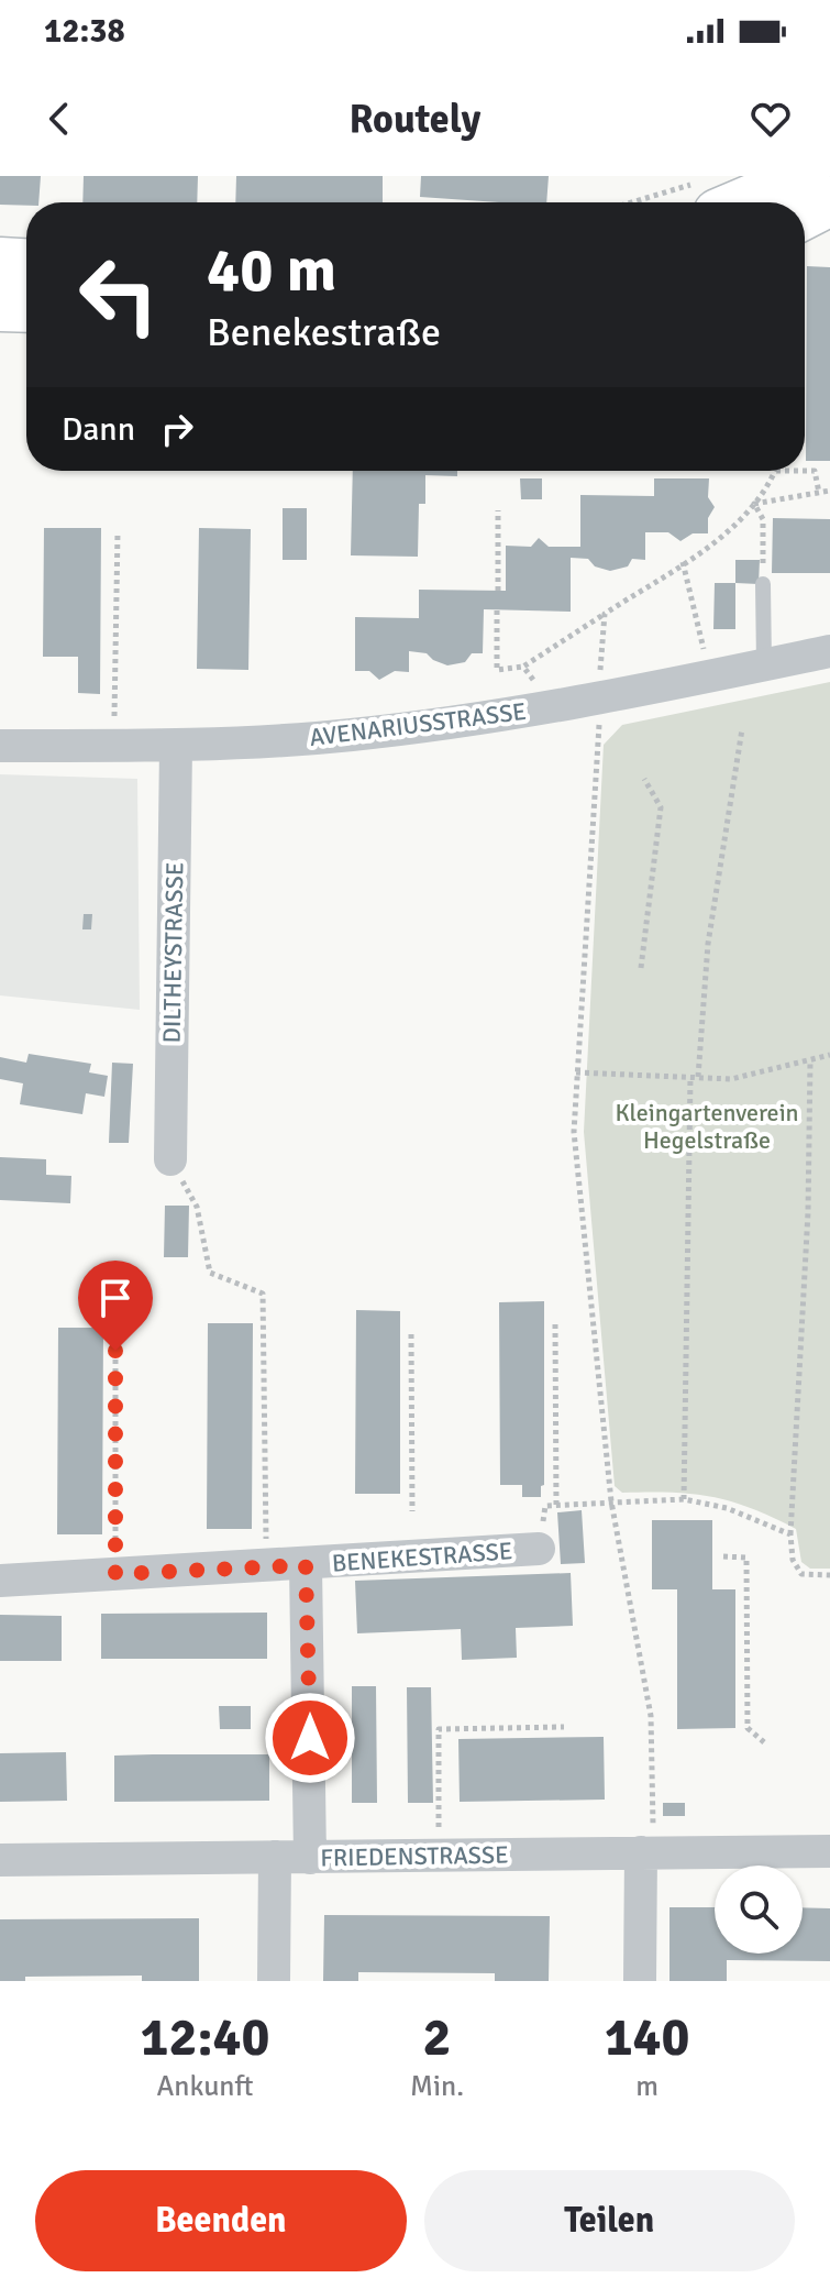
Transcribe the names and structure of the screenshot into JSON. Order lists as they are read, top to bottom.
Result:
{
  "streets": {
    "street": [
      "AVENARIUSSTRASSE",
      "DILTHEYSTRASSE",
      "BENEKESTRASSE",
      "FRIEDENSTRASSE"
    ]
  },
  "crossings": [
    ["AVENARIUSSTRASSE", "DILTHEYSTRASSE"],
    ["BENEKESTRASSE", "FRIEDENSTRASSE"]
  ],
  "parks": ["Kleingartenverein Hegelstraße"],
  "page": {
    "status": "12:38",
    "header": "Routely",
    "turn": ["40 m", "Benekestraße"],
    "then": "Dann",
    "eta": [
      "12:40",
      "Ankunft",
      "2",
      "Min.",
      "140",
      "m"
    ],
    "buttons": ["Beenden", "Teilen"]
  }
}
